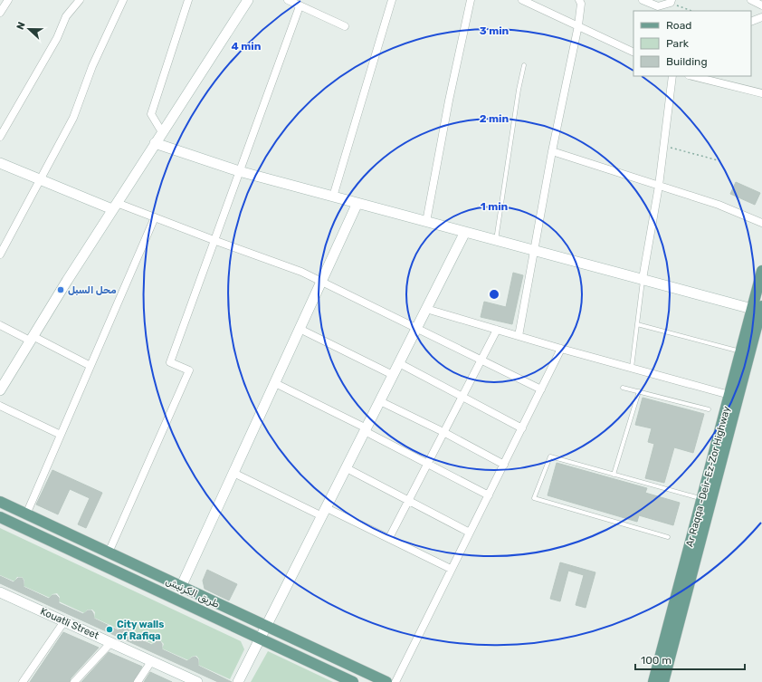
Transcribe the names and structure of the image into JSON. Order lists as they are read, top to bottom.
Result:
{
  "streets": {
    "main road": ["Ar Raqqa -Deir-Ez-Zor Highway", "طريق الكرنيش"],
    "street": ["Kouatli Street"]
  },
  "places": ["محل السبل", "City walls of Rafiqa"],
  "legend": ["Road", "Park", "Building"],
  "scale_bar": "100 m",
  "north": "left",
  "rings": [
    "3 min",
    "4 min",
    "2 min",
    "1 min"
  ]
}
